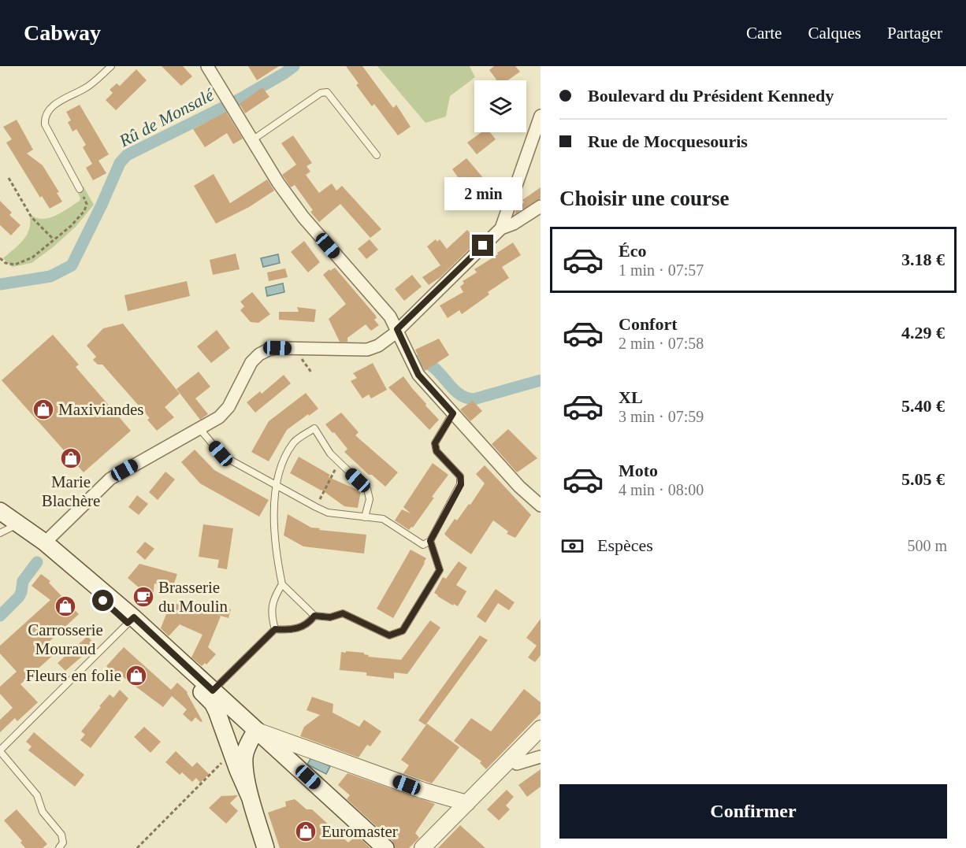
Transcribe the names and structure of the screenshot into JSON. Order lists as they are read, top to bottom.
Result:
{
  "water": ["Rû de Monsalé"],
  "places": {
    "shop": [
      "Maxiviandes",
      "Marie Blachère",
      "Carrosserie Mouraud",
      "Fleurs en folie",
      "Euromaster"
    ],
    "cafe": ["Brasserie du Moulin"]
  },
  "page": {
    "header": "Cabway",
    "nav": ["Carte", "Calques", "Partager"],
    "banner": ["Boulevard du Président Kennedy", "Rue de Mocquesouris"],
    "heading": "Choisir une course",
    "bubble": "2 min",
    "list": [
      {
        "name": "Éco",
        "note": "1 min · 07:57",
        "value": "3.18 €"
      },
      {
        "name": "Confort",
        "note": "2 min · 07:58",
        "value": "4.29 €"
      },
      {
        "name": "XL",
        "note": "3 min · 07:59",
        "value": "5.40 €"
      },
      {
        "name": "Moto",
        "note": "4 min · 08:00",
        "value": "5.05 €"
      }
    ],
    "pay": ["Espèces", "500 m"],
    "buttons": "Confirmer"
  }
}
